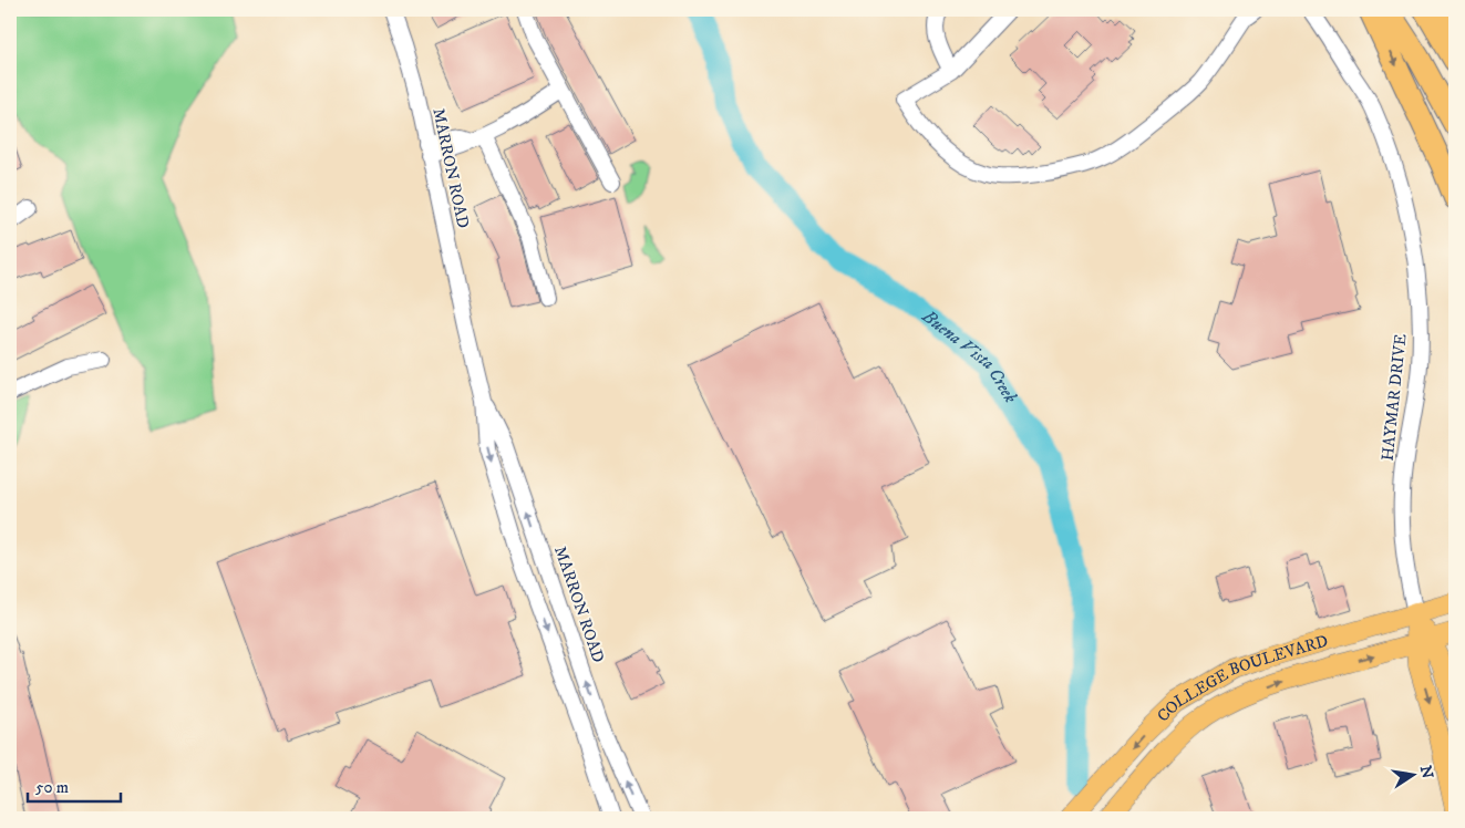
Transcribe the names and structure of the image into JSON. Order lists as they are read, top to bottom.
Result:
{
  "streets": {
    "main road": ["COLLEGE BOULEVARD"],
    "street": ["MARRON ROAD", "HAYMAR DRIVE"]
  },
  "crossings": [
    ["HAYMAR DRIVE", "COLLEGE BOULEVARD"]
  ],
  "water": ["Buena Vista Creek"],
  "scale_bar": "50 m",
  "north": "right"
}
